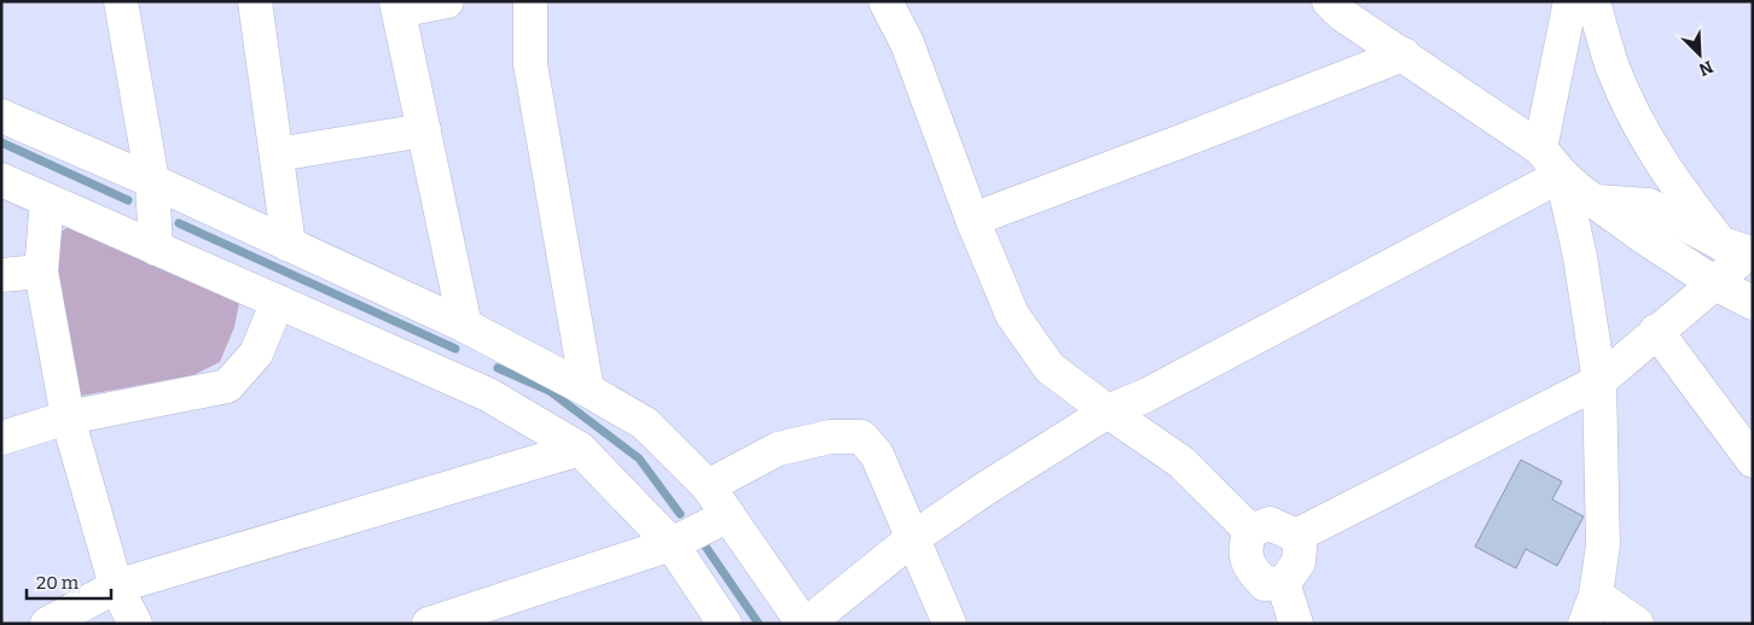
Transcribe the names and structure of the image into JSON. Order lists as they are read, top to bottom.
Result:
{
  "scale_bar": "20 m",
  "north": "bottom right"
}
